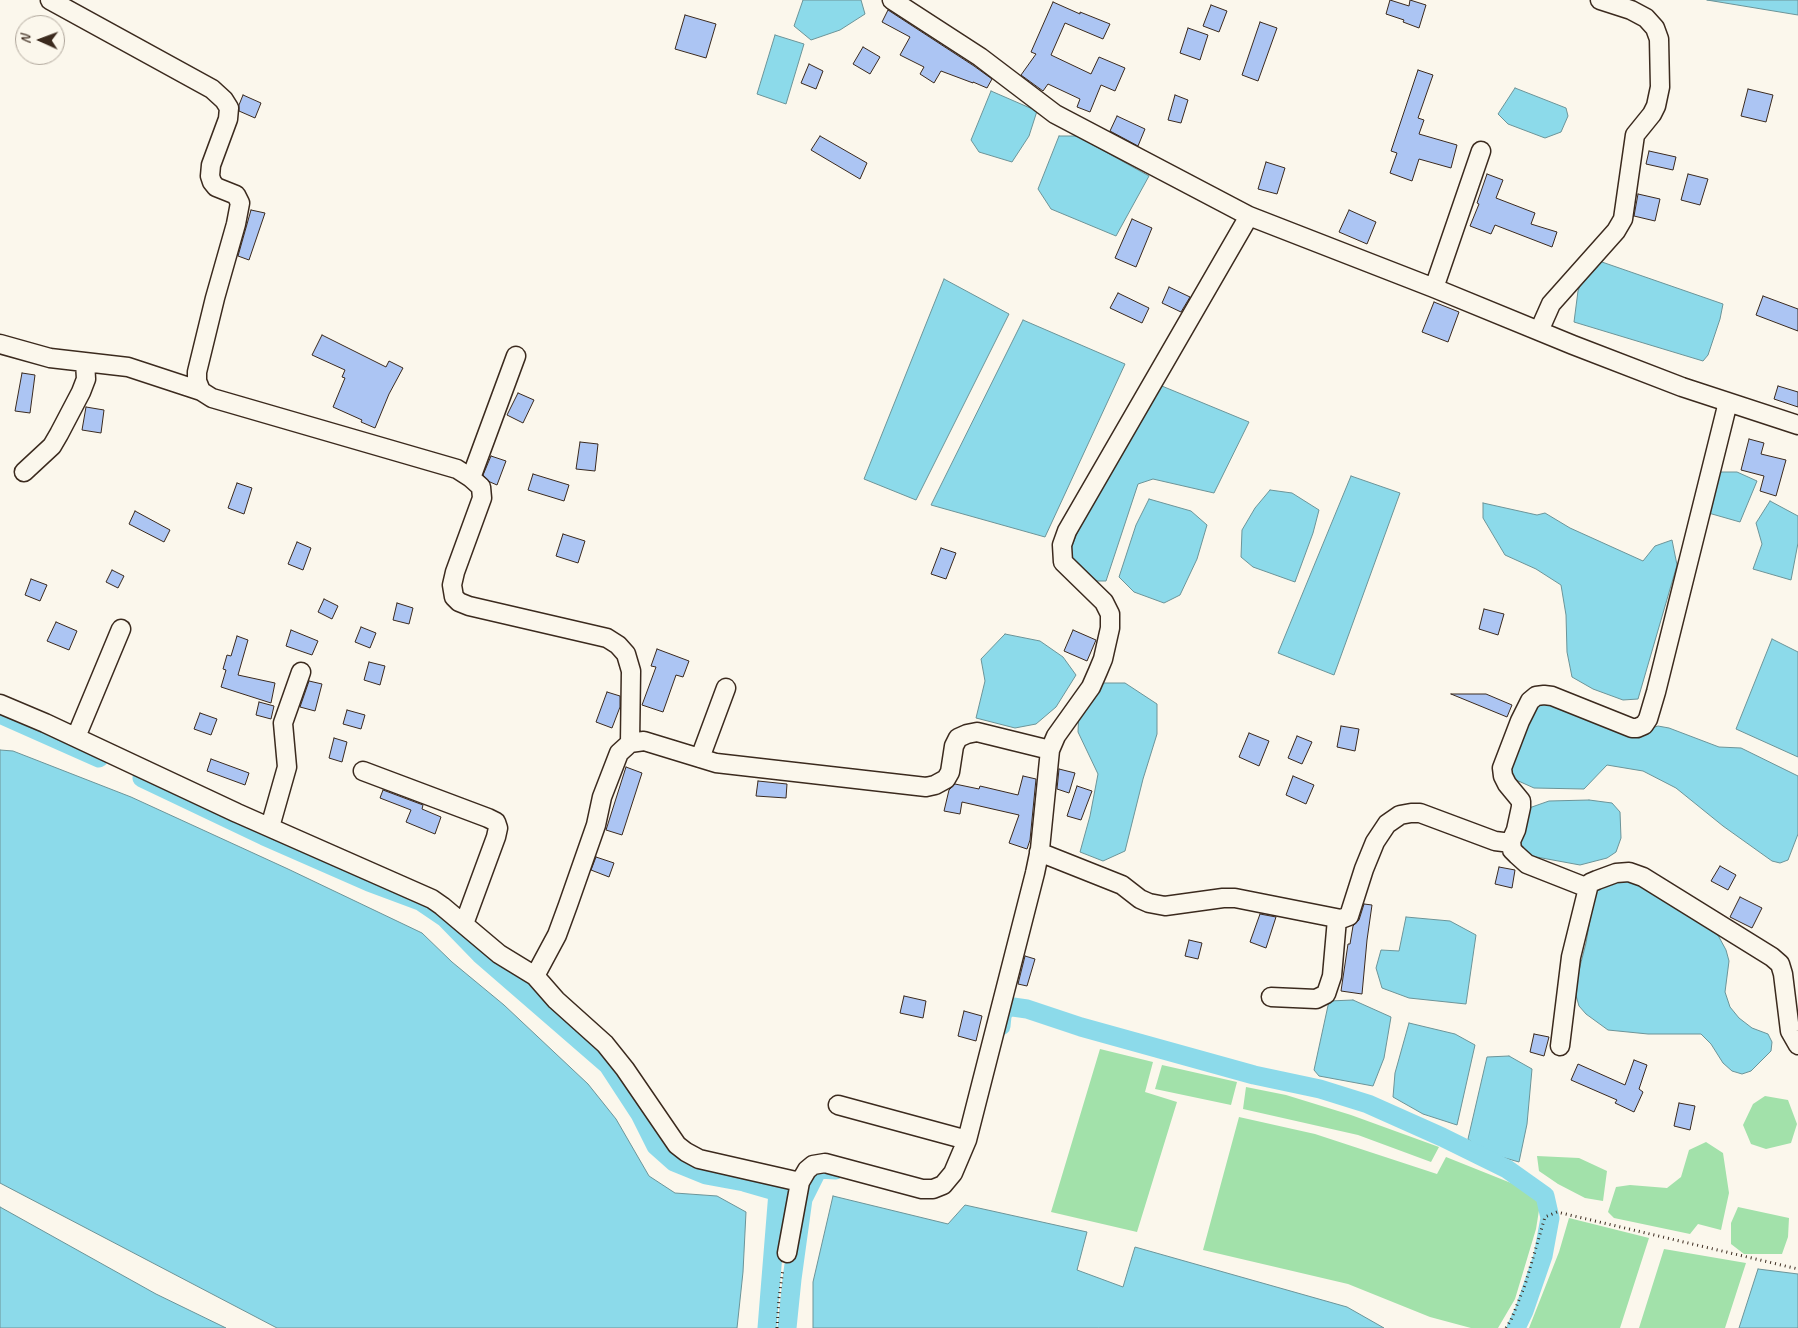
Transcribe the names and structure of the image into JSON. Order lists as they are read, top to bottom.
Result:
{
  "north": "left"
}
